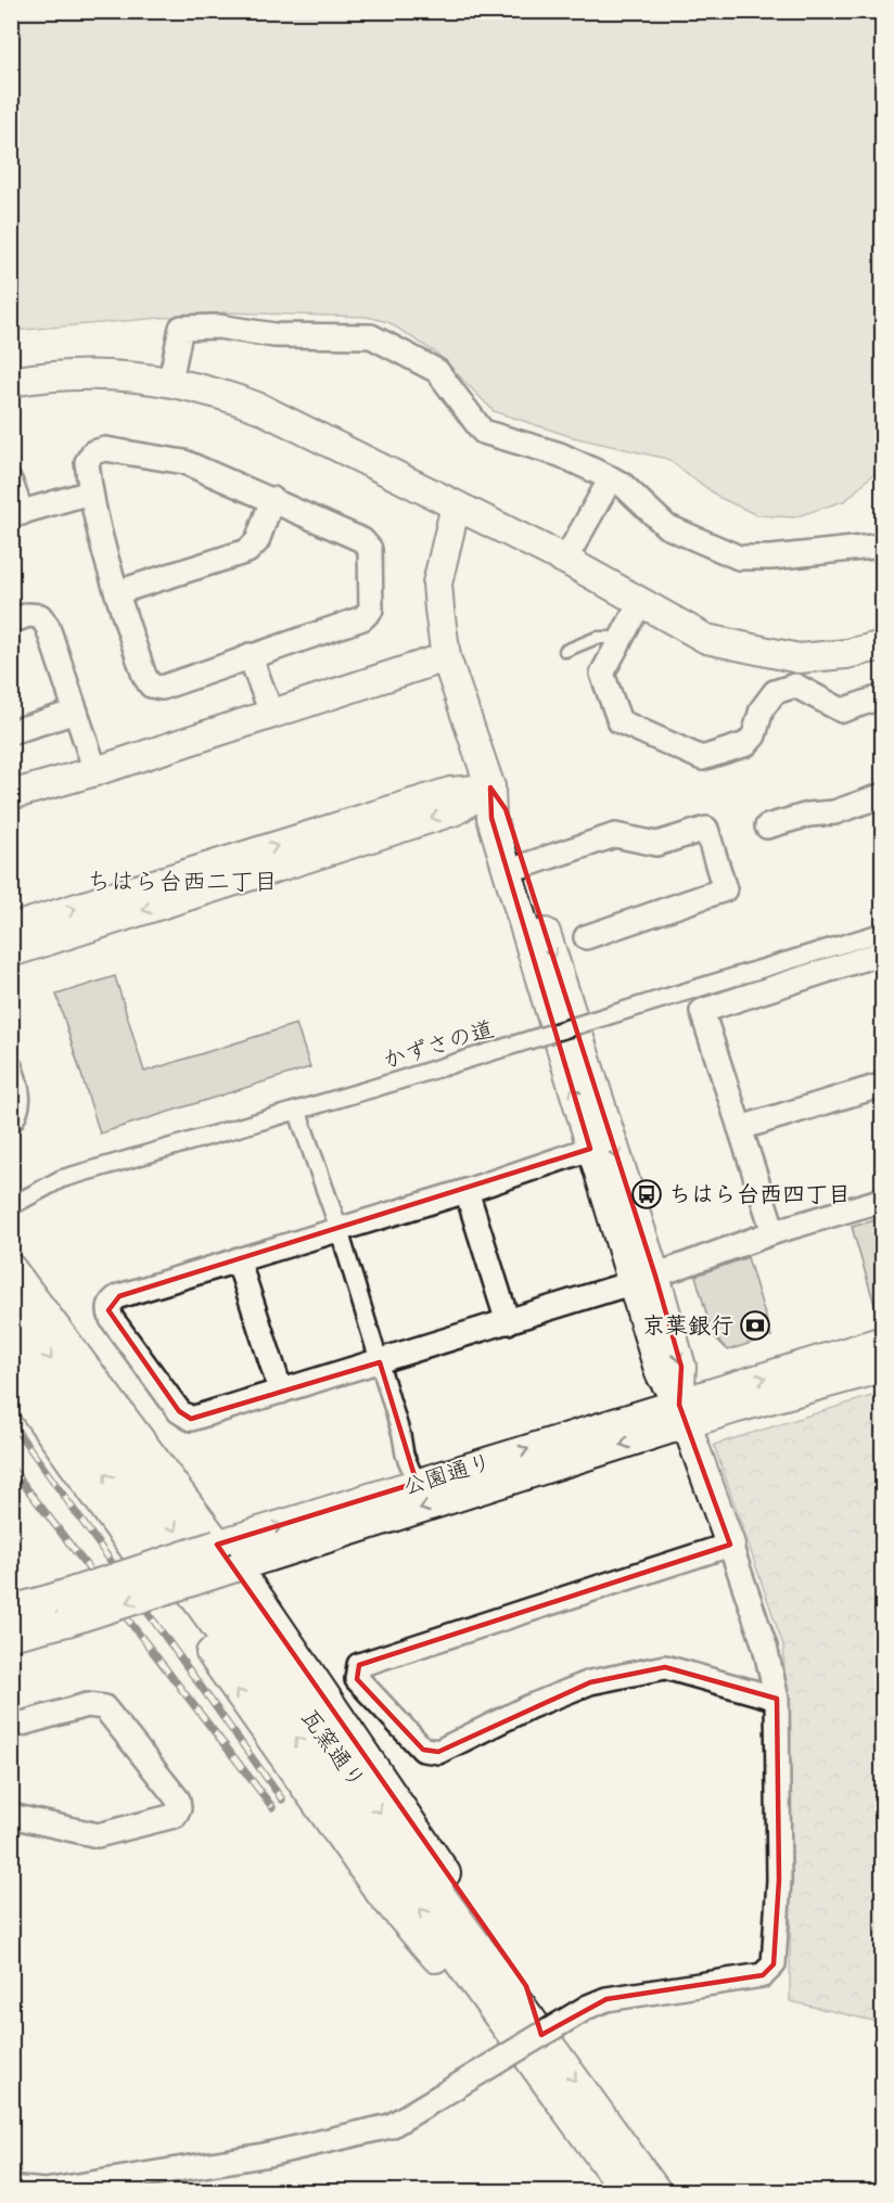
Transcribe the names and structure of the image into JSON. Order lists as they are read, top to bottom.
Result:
{
  "streets": {
    "street": ["かずさの道", "公園通り", "瓦窯通り"]
  },
  "districts": ["ちはら台西二丁目"],
  "places": {
    "bus stop": ["ちはら台西四丁目"],
    "bank": ["京葉銀行"]
  }
}
